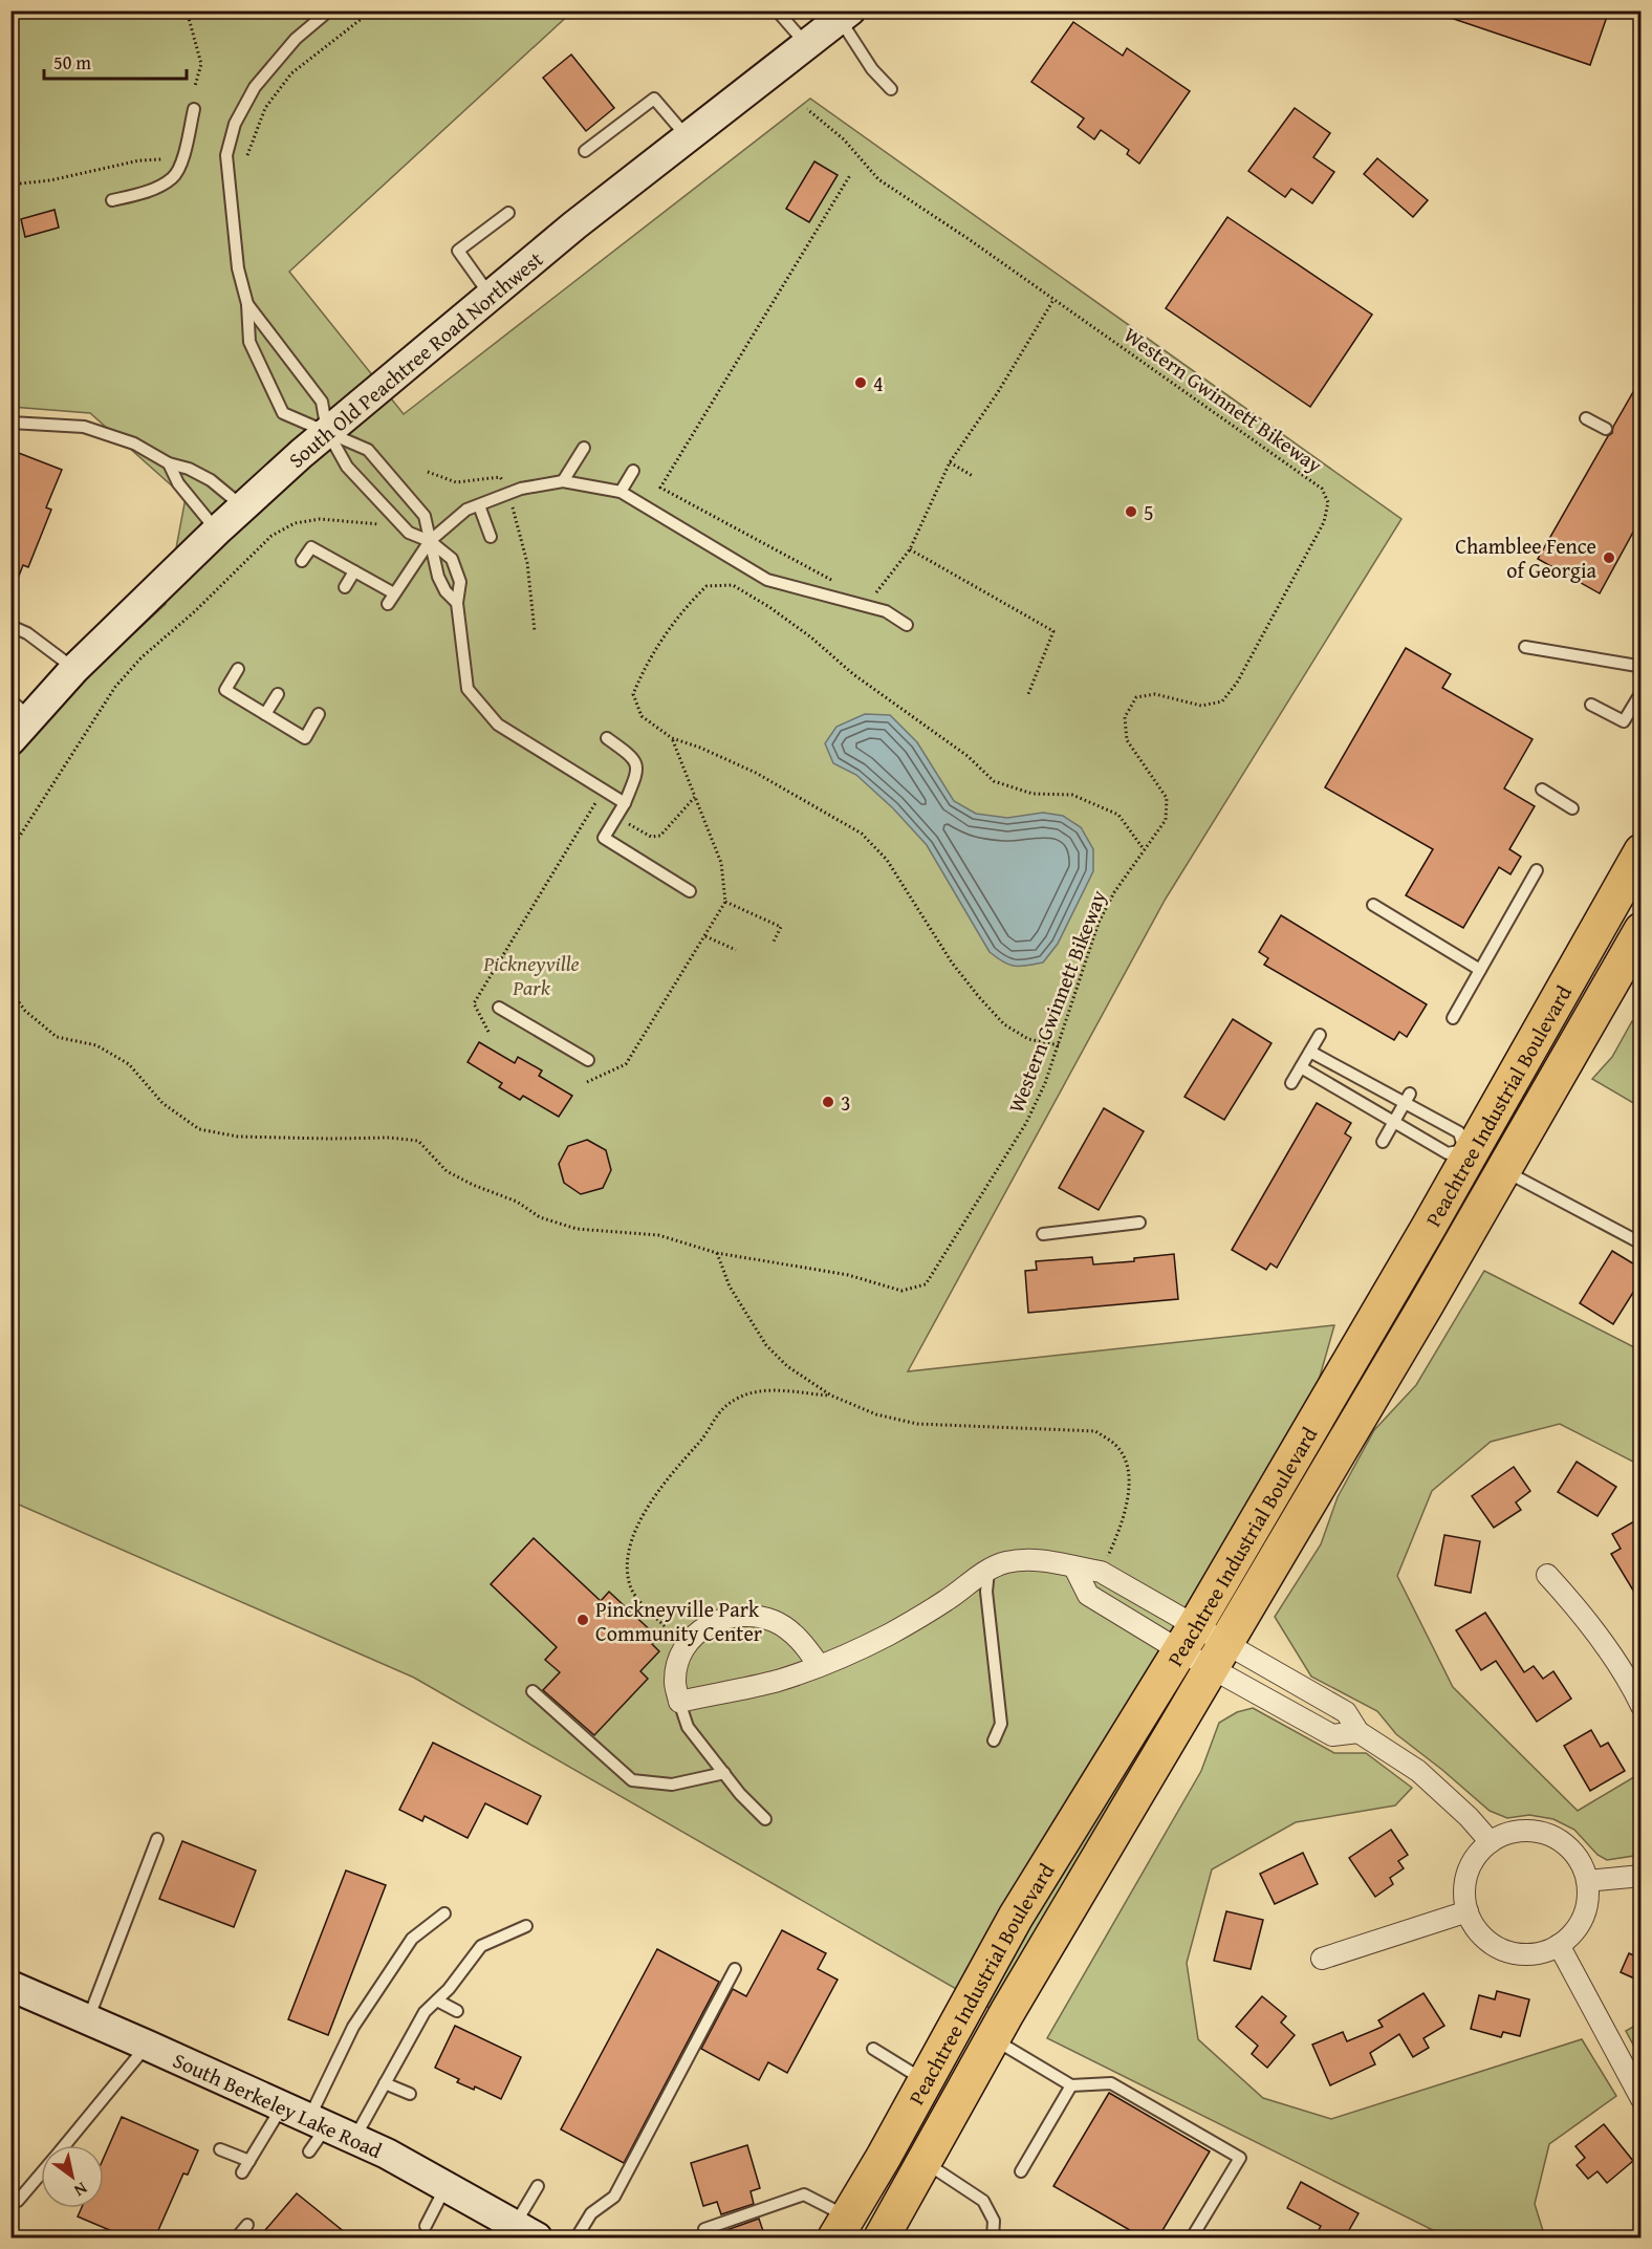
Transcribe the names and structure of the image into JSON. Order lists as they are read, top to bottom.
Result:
{
  "streets": {
    "highway": ["Peachtree Industrial Boulevard"],
    "street": ["South Old Peachtree Road Northwest", "South Berkeley Lake Road"],
    "path": ["Western Gwinnett Bikeway"]
  },
  "parks": ["Pickneyville Park"],
  "places": [
    "4",
    "5",
    "Chamblee Fence of Georgia",
    "3",
    "Pinckneyville Park Community Center"
  ],
  "scale_bar": "50 m",
  "north": "bottom right"
}
